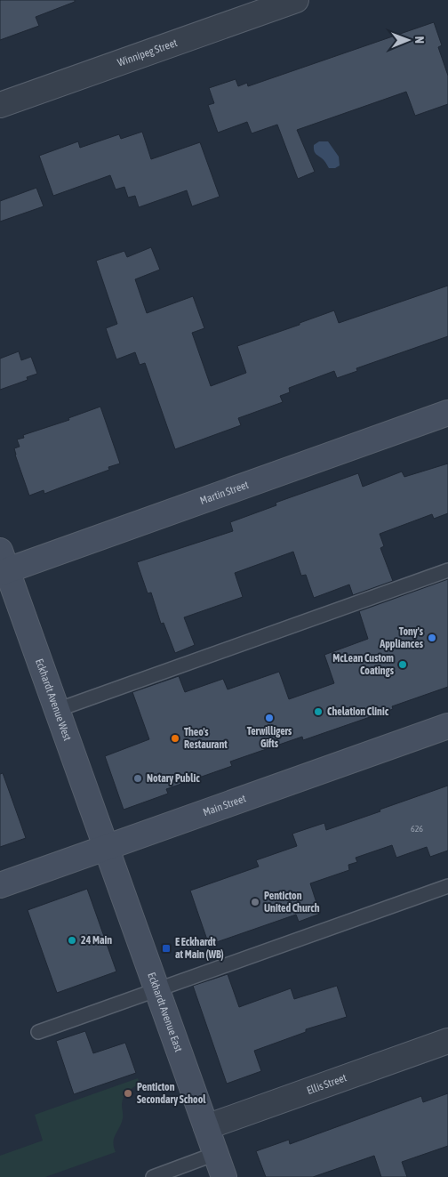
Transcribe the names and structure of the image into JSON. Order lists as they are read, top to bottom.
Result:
{
  "streets": {
    "main road": [
      "Martin Street",
      "Eckhardt Avenue West",
      "Main Street",
      "Eckhardt Avenue East"
    ],
    "street": ["Winnipeg Street", "Ellis Street"]
  },
  "crossings": [
    ["Martin Street", "Eckhardt Avenue West"],
    ["Eckhardt Avenue West", "Main Street"],
    ["Eckhardt Avenue West", "Eckhardt Avenue East"],
    ["Main Street", "Eckhardt Avenue East"],
    ["Eckhardt Avenue East", "Ellis Street"]
  ],
  "places": {
    "other": [
      "Tony's Appliances",
      "McLean Custom Coatings",
      "Chelation Clinic",
      "Terwilligers Gifts",
      "Theo's Restaurant",
      "Notary Public",
      "Penticton United Church",
      "24 Main",
      "Penticton Secondary School"
    ],
    "transit": ["E Eckhardt at Main (WB)"]
  },
  "house_numbers": ["626"],
  "north": "right"
}
